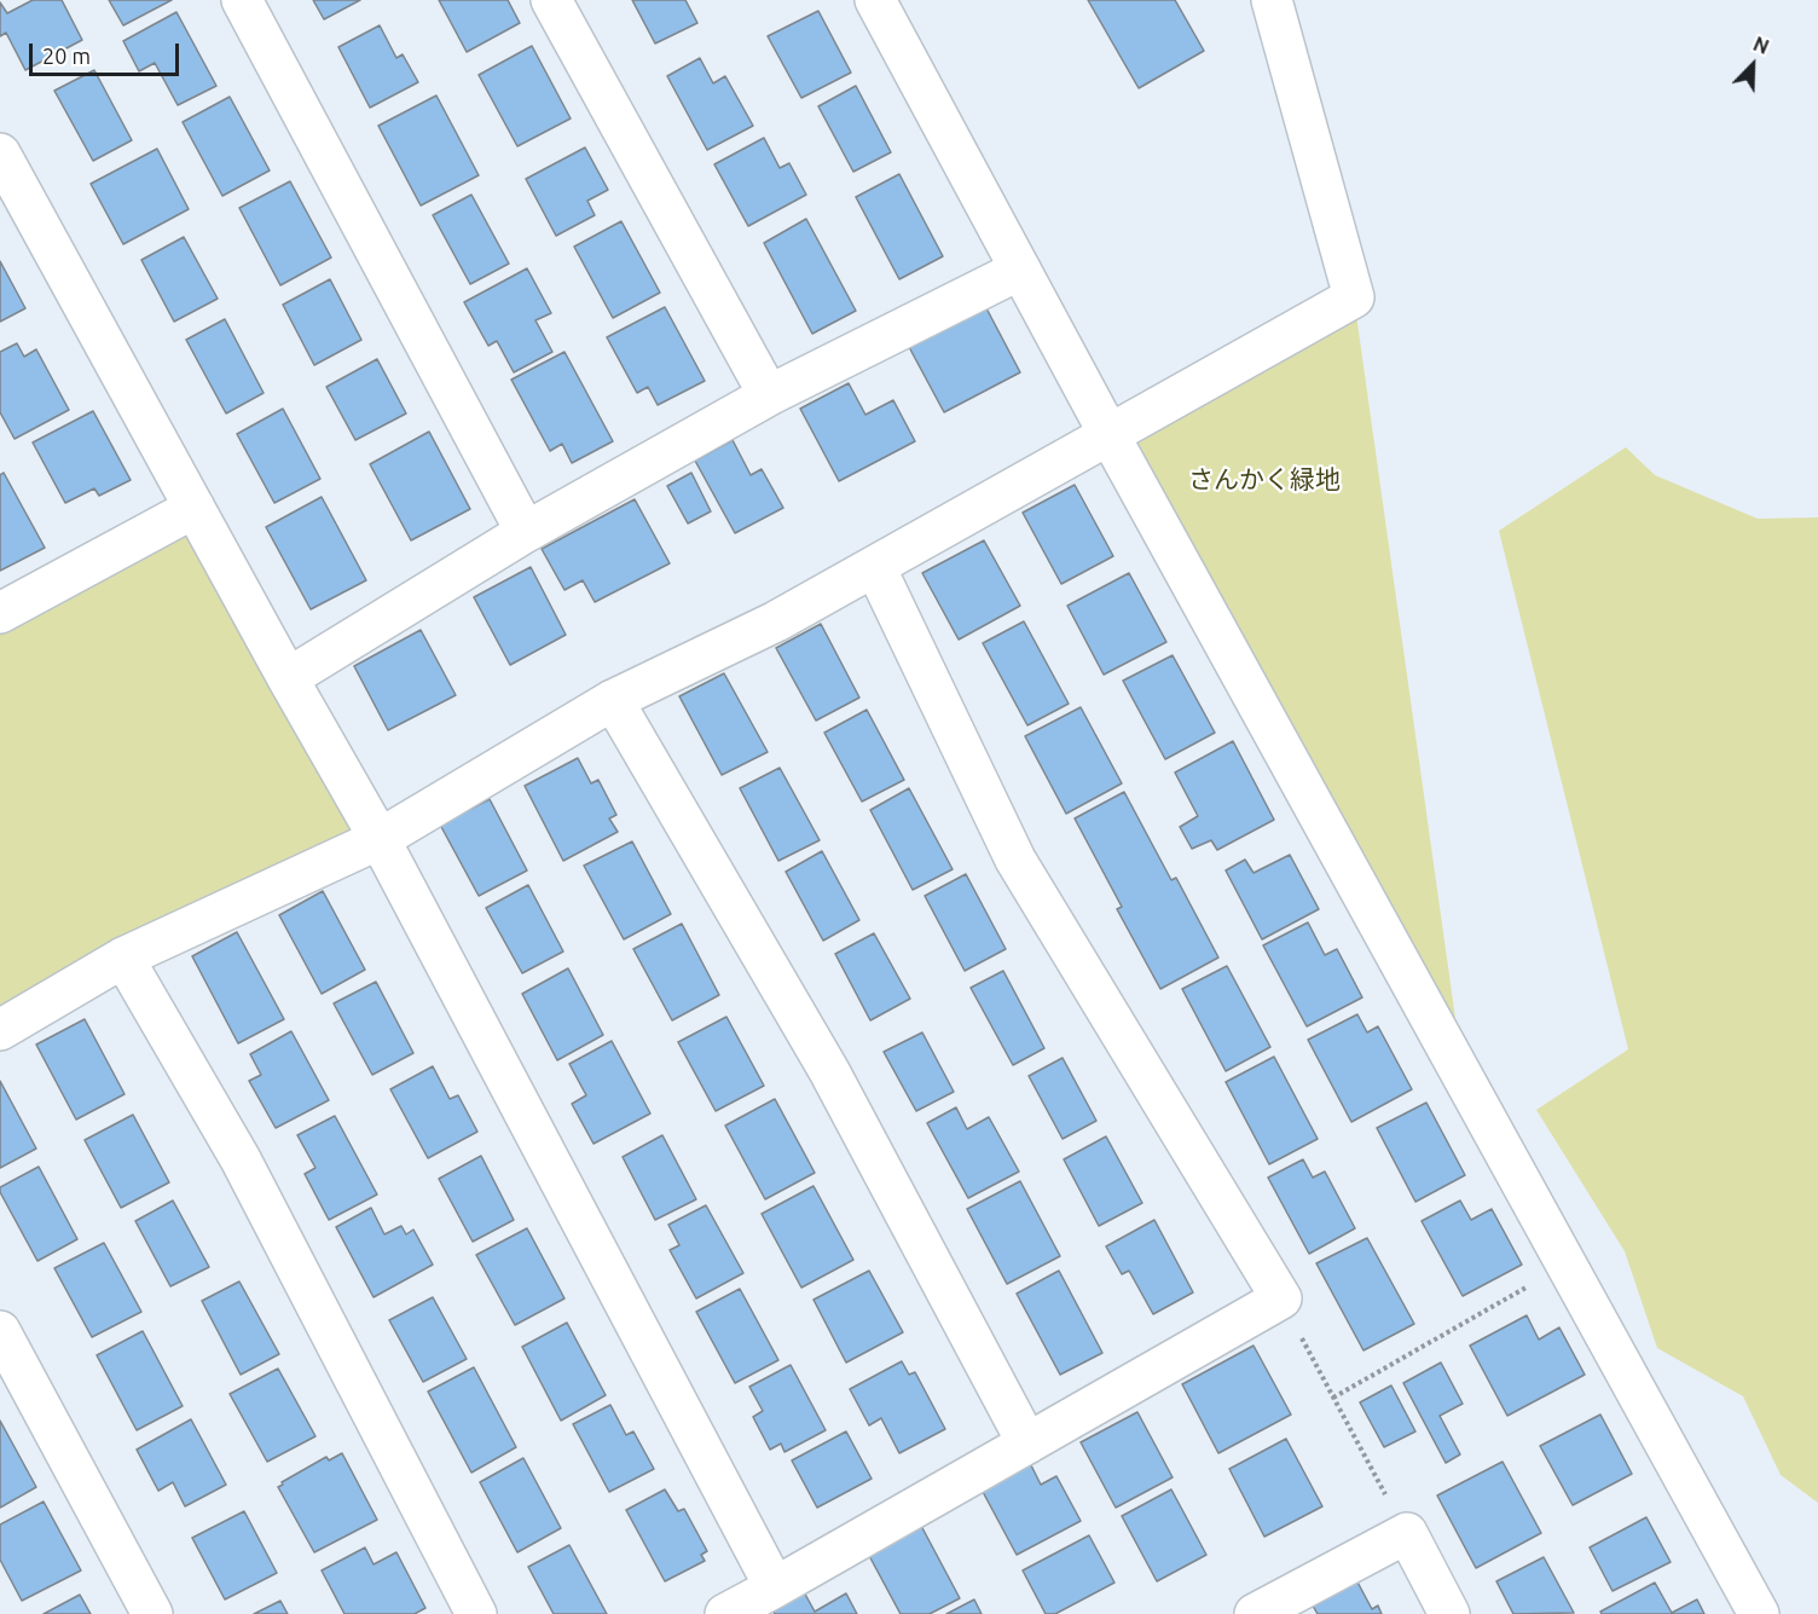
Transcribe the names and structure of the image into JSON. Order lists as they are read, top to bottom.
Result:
{
  "parks": ["さんかく緑地"],
  "scale_bar": "20 m",
  "north": "top right"
}
